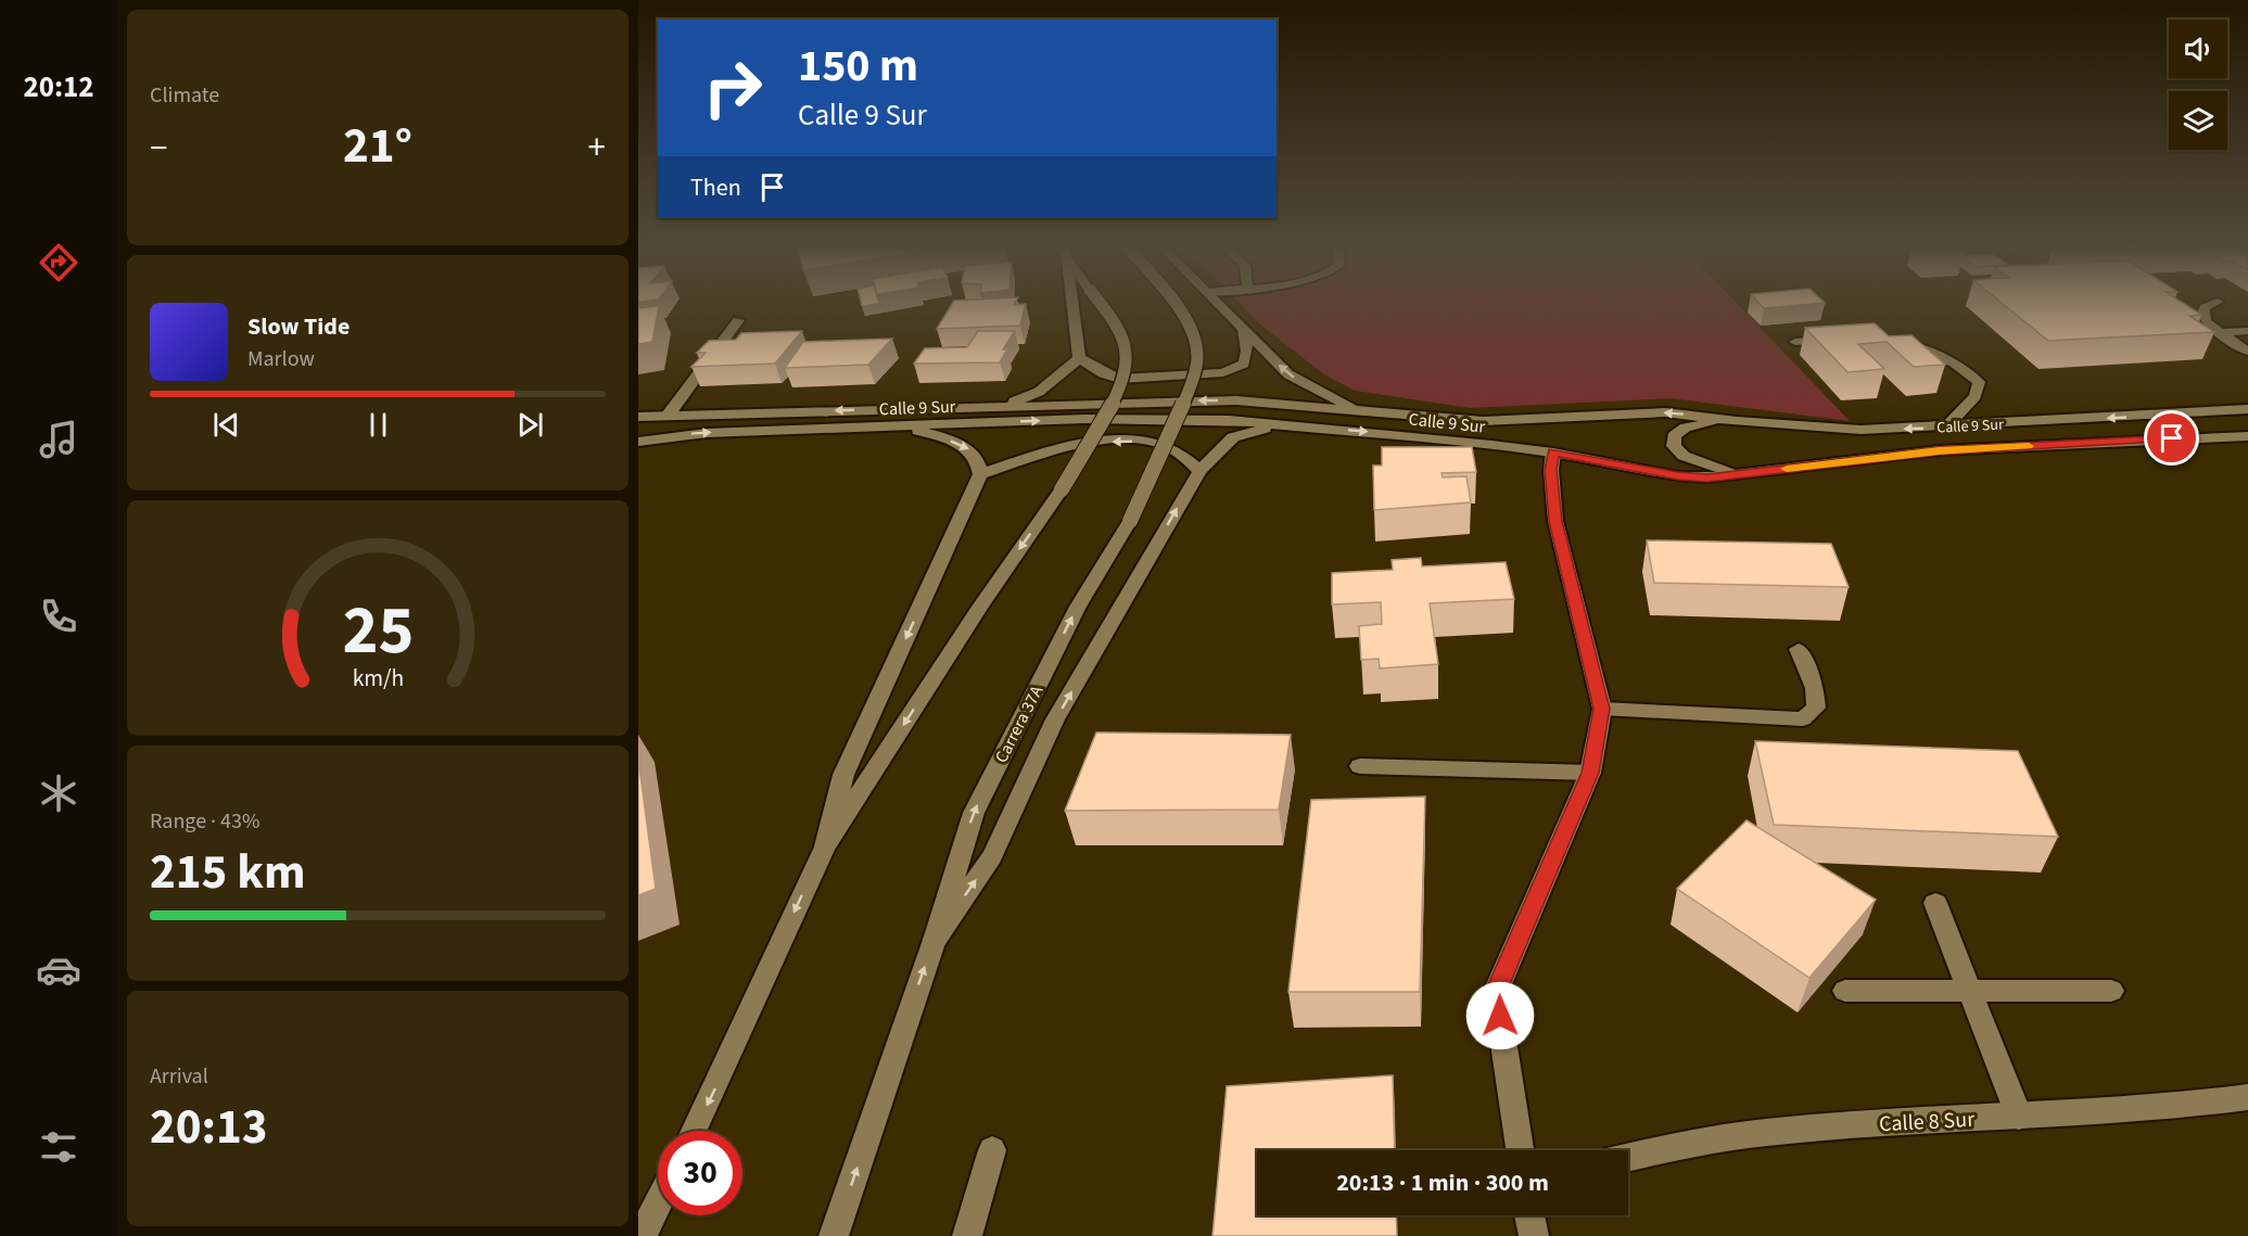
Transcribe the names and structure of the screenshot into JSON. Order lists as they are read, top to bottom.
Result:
{
  "streets": {
    "main road": ["Calle 9 Sur", "Carrera 37A", "Calle 8 Sur"]
  },
  "page": {
    "tabs": "20:12",
    "tile": [
      "Climate",
      ["Range · 43%", "215 km"],
      ["Arrival", "20:13"]
    ],
    "turn": ["150 m", "Calle 9 Sur"],
    "heat": ["−", "21°", "+"],
    "then": "Then",
    "song": ["Slow Tide", "Marlow"],
    "limit": "30",
    "trip": "20:13 · 1 min · 300 m",
    "gauge": ["25", "km/h"]
  }
}
